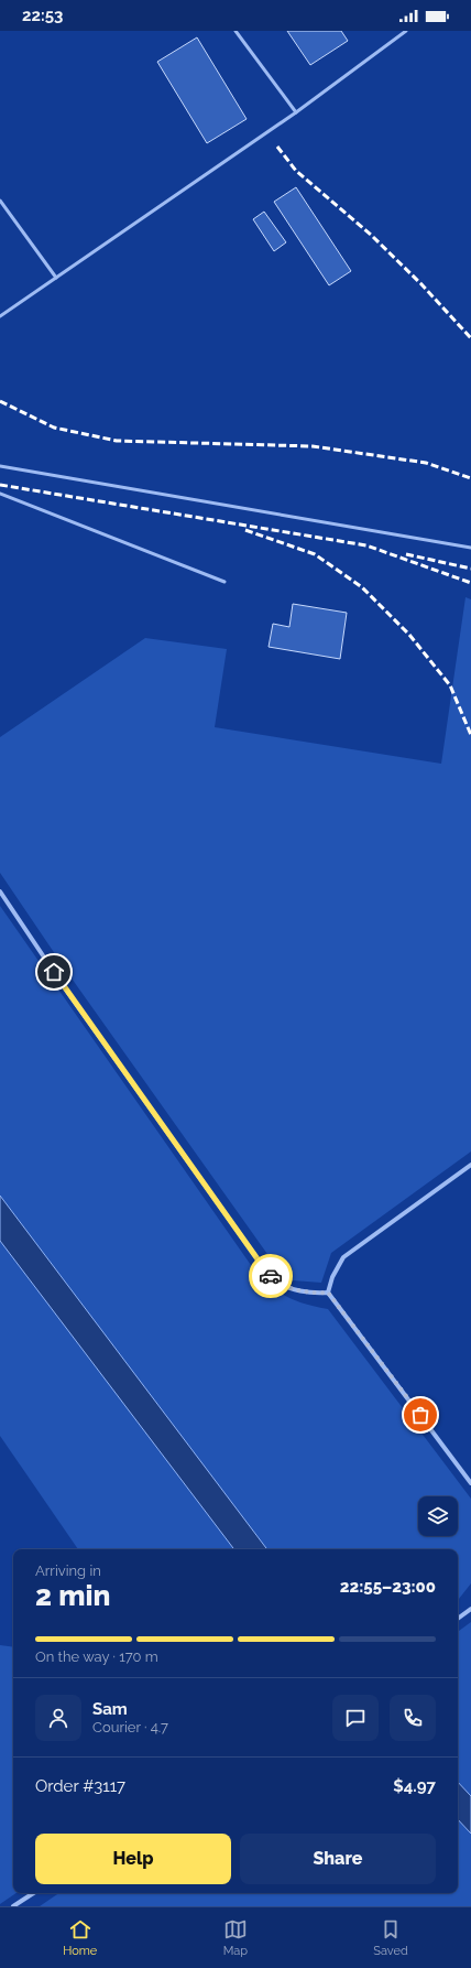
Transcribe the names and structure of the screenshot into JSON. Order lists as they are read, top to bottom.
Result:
{
  "page": {
    "status": "22:53",
    "heading": ["2 min", "Arriving in", "22:55–23:00"],
    "panel": [
      "Sam",
      "Courier · 4.7",
      "Order #3117",
      "$4.97"
    ],
    "bar": "On the way · 170 m",
    "buttons": ["Help", "Share"],
    "tabs": ["Home", "Map", "Saved"]
  }
}
